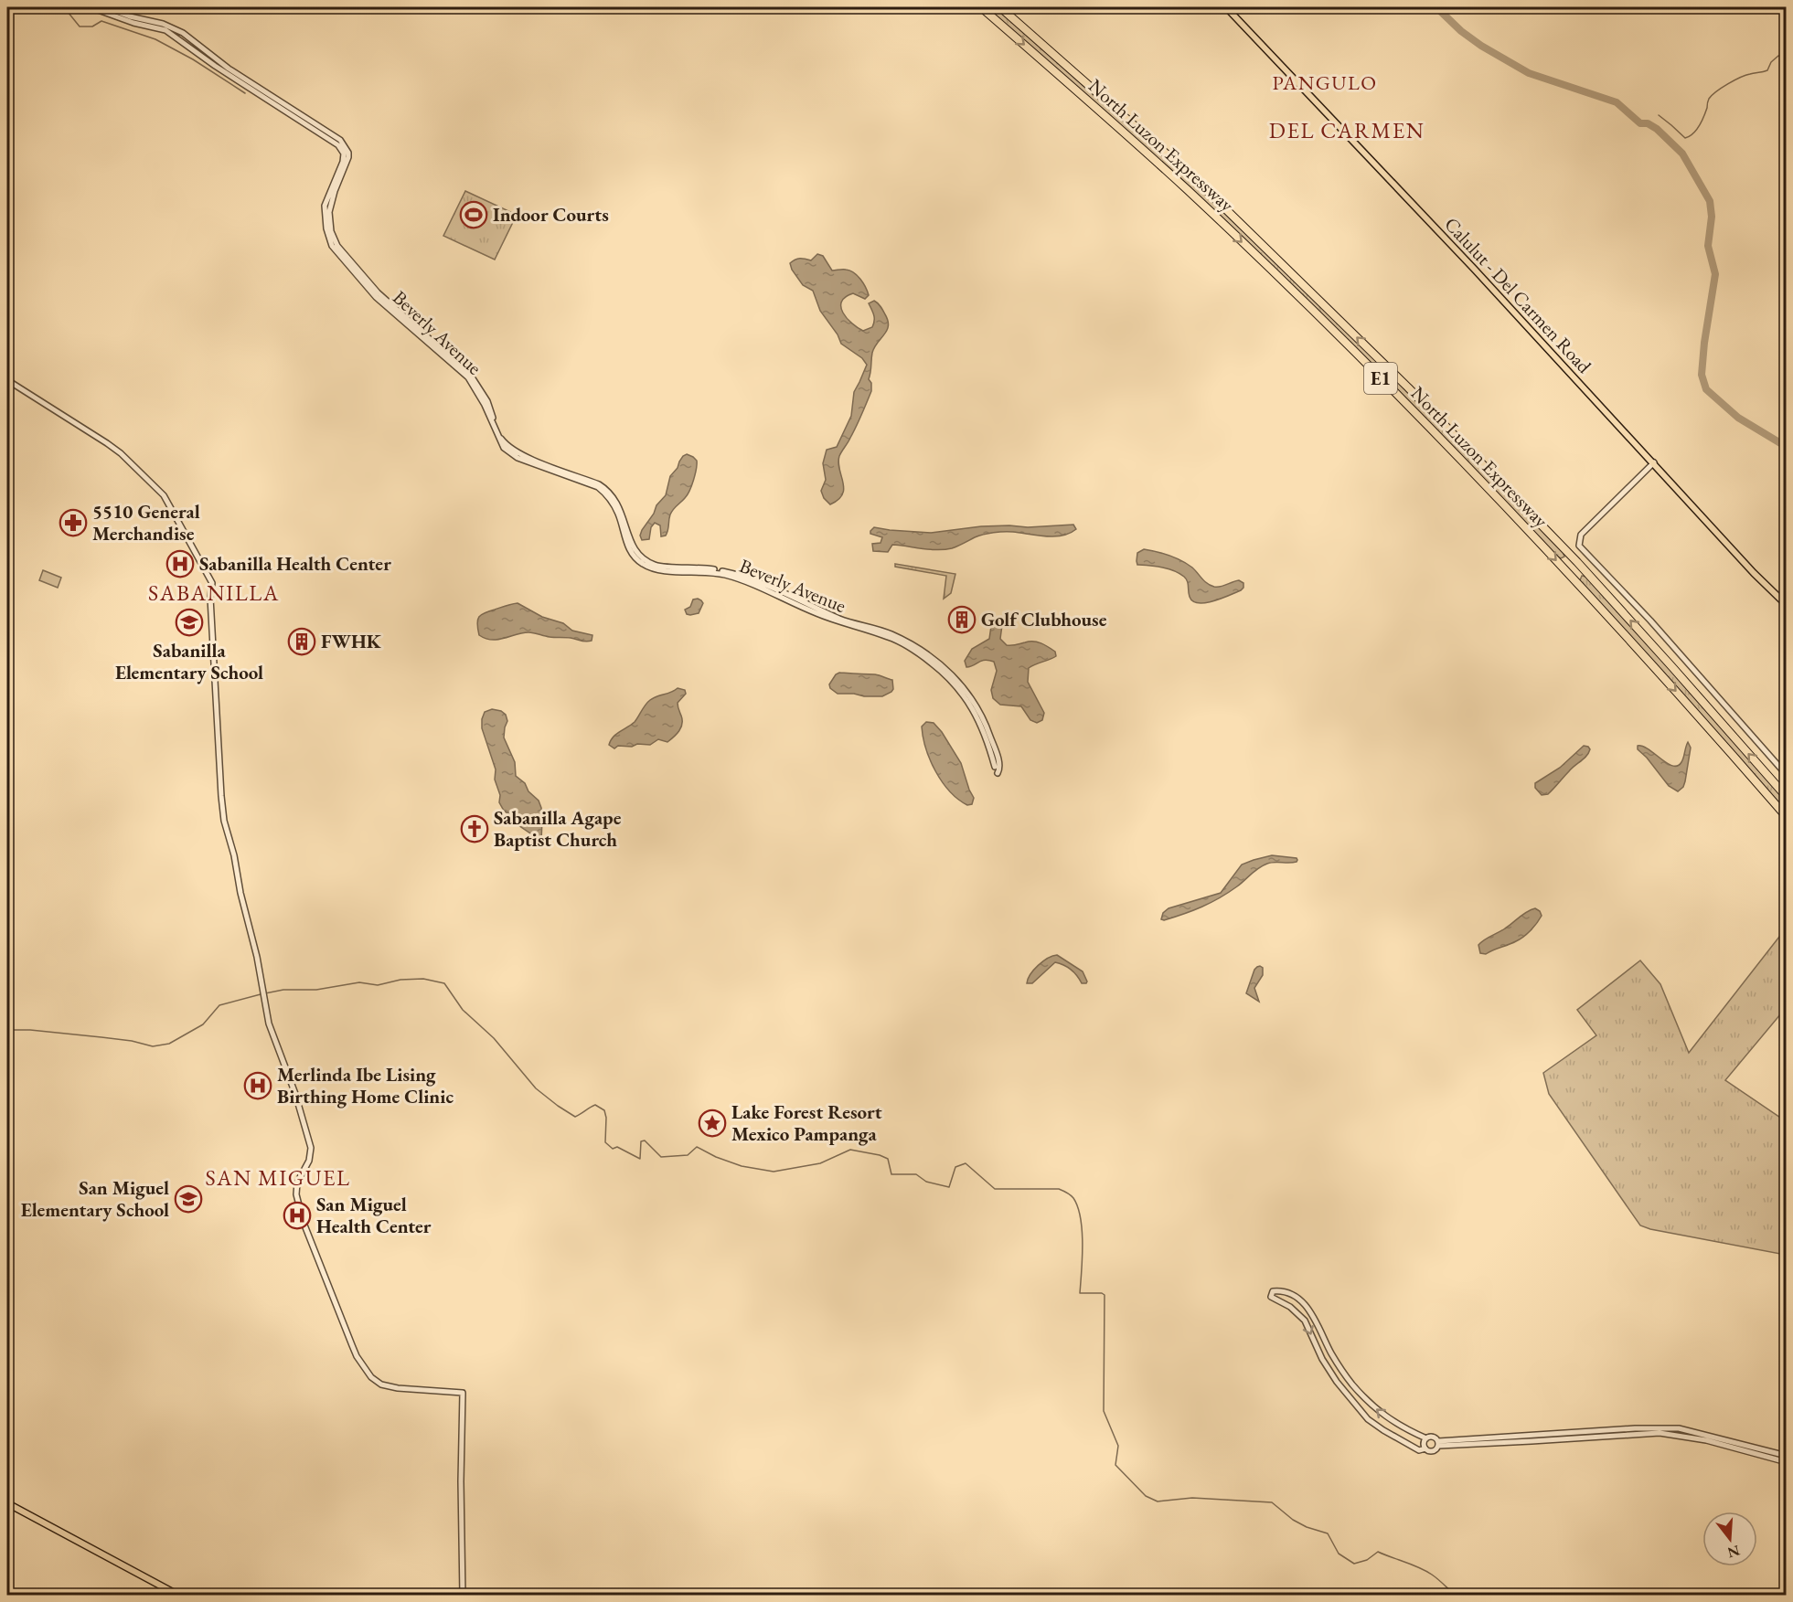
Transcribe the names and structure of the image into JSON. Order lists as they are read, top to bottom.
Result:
{
  "streets": {
    "highway": ["North Luzon Expressway", "E1"],
    "main road": ["Calulut - Del Carmen Road"],
    "street": ["Beverly Avenue"]
  },
  "districts": [
    "PANGULO",
    "DEL CARMEN",
    "SABANILLA",
    "SAN MIGUEL"
  ],
  "places": {
    "sports": ["Indoor Courts"],
    "pharmacy": ["5510 General Merchandise"],
    "hospital": ["Sabanilla Health Center", "Merlinda Ibe Lising Birthing Home Clinic", "San Miguel Health Center"],
    "building": ["Golf Clubhouse", "FWHK"],
    "school or university": ["Sabanilla Elementary School", "San Miguel Elementary School"],
    "church": ["Sabanilla Agape Baptist Church"],
    "place": ["Lake Forest Resort Mexico Pampanga"]
  },
  "north": "bottom"
}
